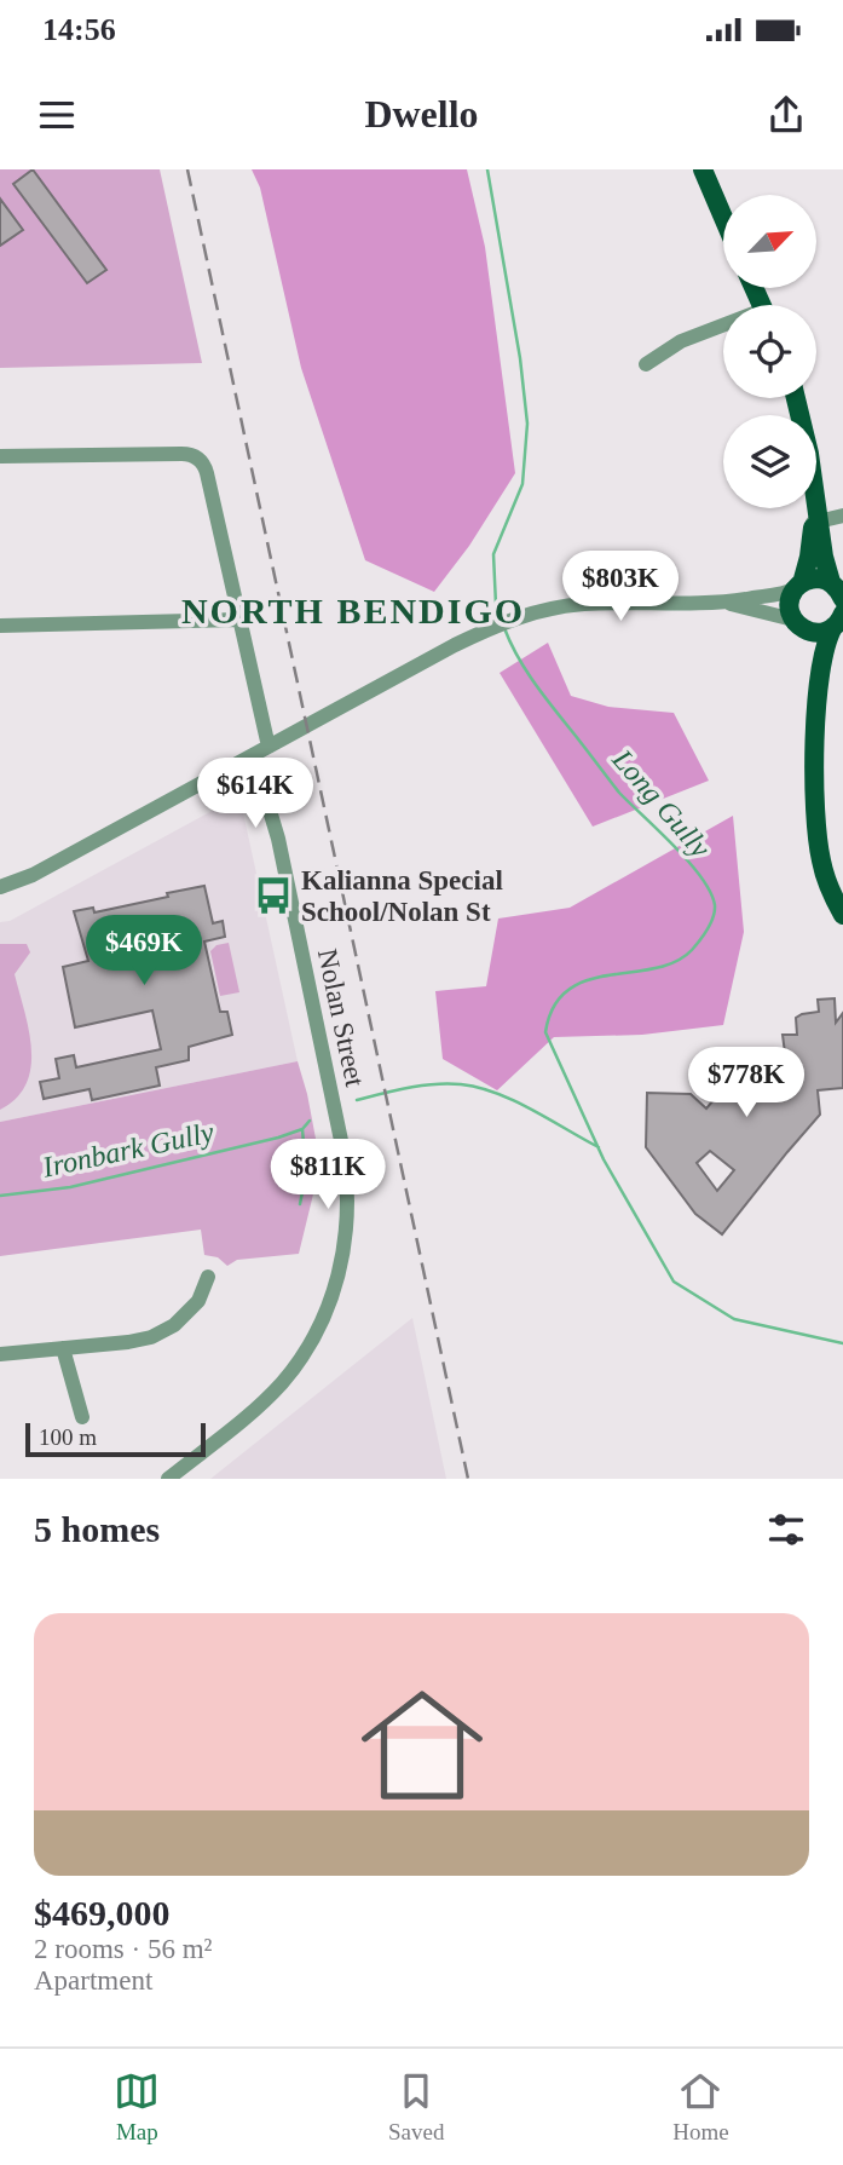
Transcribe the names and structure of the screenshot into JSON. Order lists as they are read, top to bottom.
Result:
{
  "streets": {
    "street": ["Nolan Street"]
  },
  "districts": ["NORTH BENDIGO"],
  "water": ["Long Gully", "Ironbark Gully"],
  "places": {
    "bus stop": ["Kalianna Special School/Nolan St"]
  },
  "scale_bar": "100 m",
  "north": "top right",
  "page": {
    "status": "14:56",
    "header": "Dwello",
    "price": [
      "$803K",
      "$614K",
      "$469K",
      "$778K",
      "$811K"
    ],
    "scale": "100 m",
    "heading": "5 homes",
    "list": [
      {
        "name": "$469,000",
        "note": "2 rooms · 56 m² · Apartment"
      }
    ],
    "tabs": ["Map", "Saved", "Home"]
  }
}
